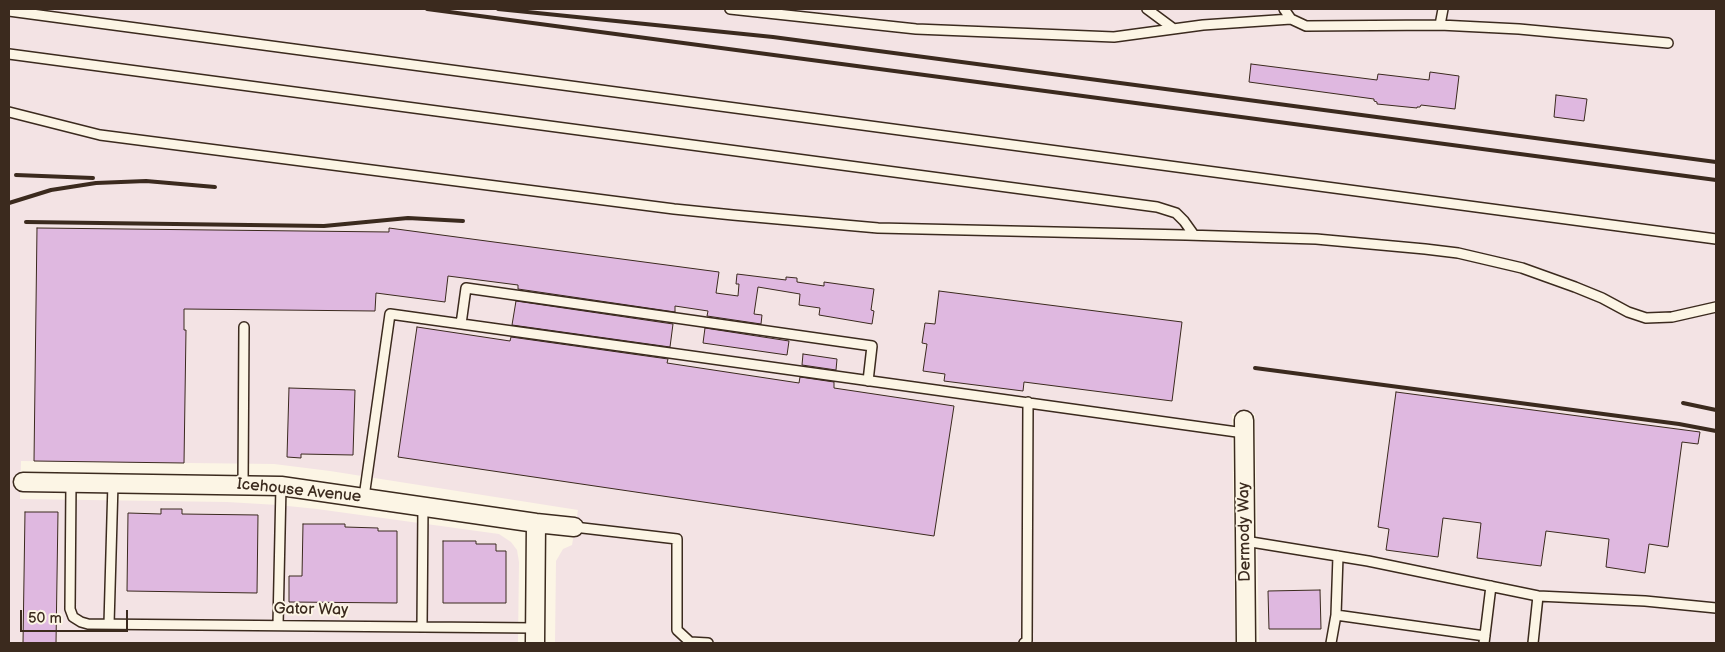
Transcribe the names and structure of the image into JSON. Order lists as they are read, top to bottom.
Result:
{
  "streets": {
    "street": ["Icehouse Avenue", "Dermody Way"],
    "lane": ["Gator Way"]
  },
  "crossings": [
    ["Icehouse Avenue", "Gator Way"]
  ],
  "scale_bar": "50 m"
}
